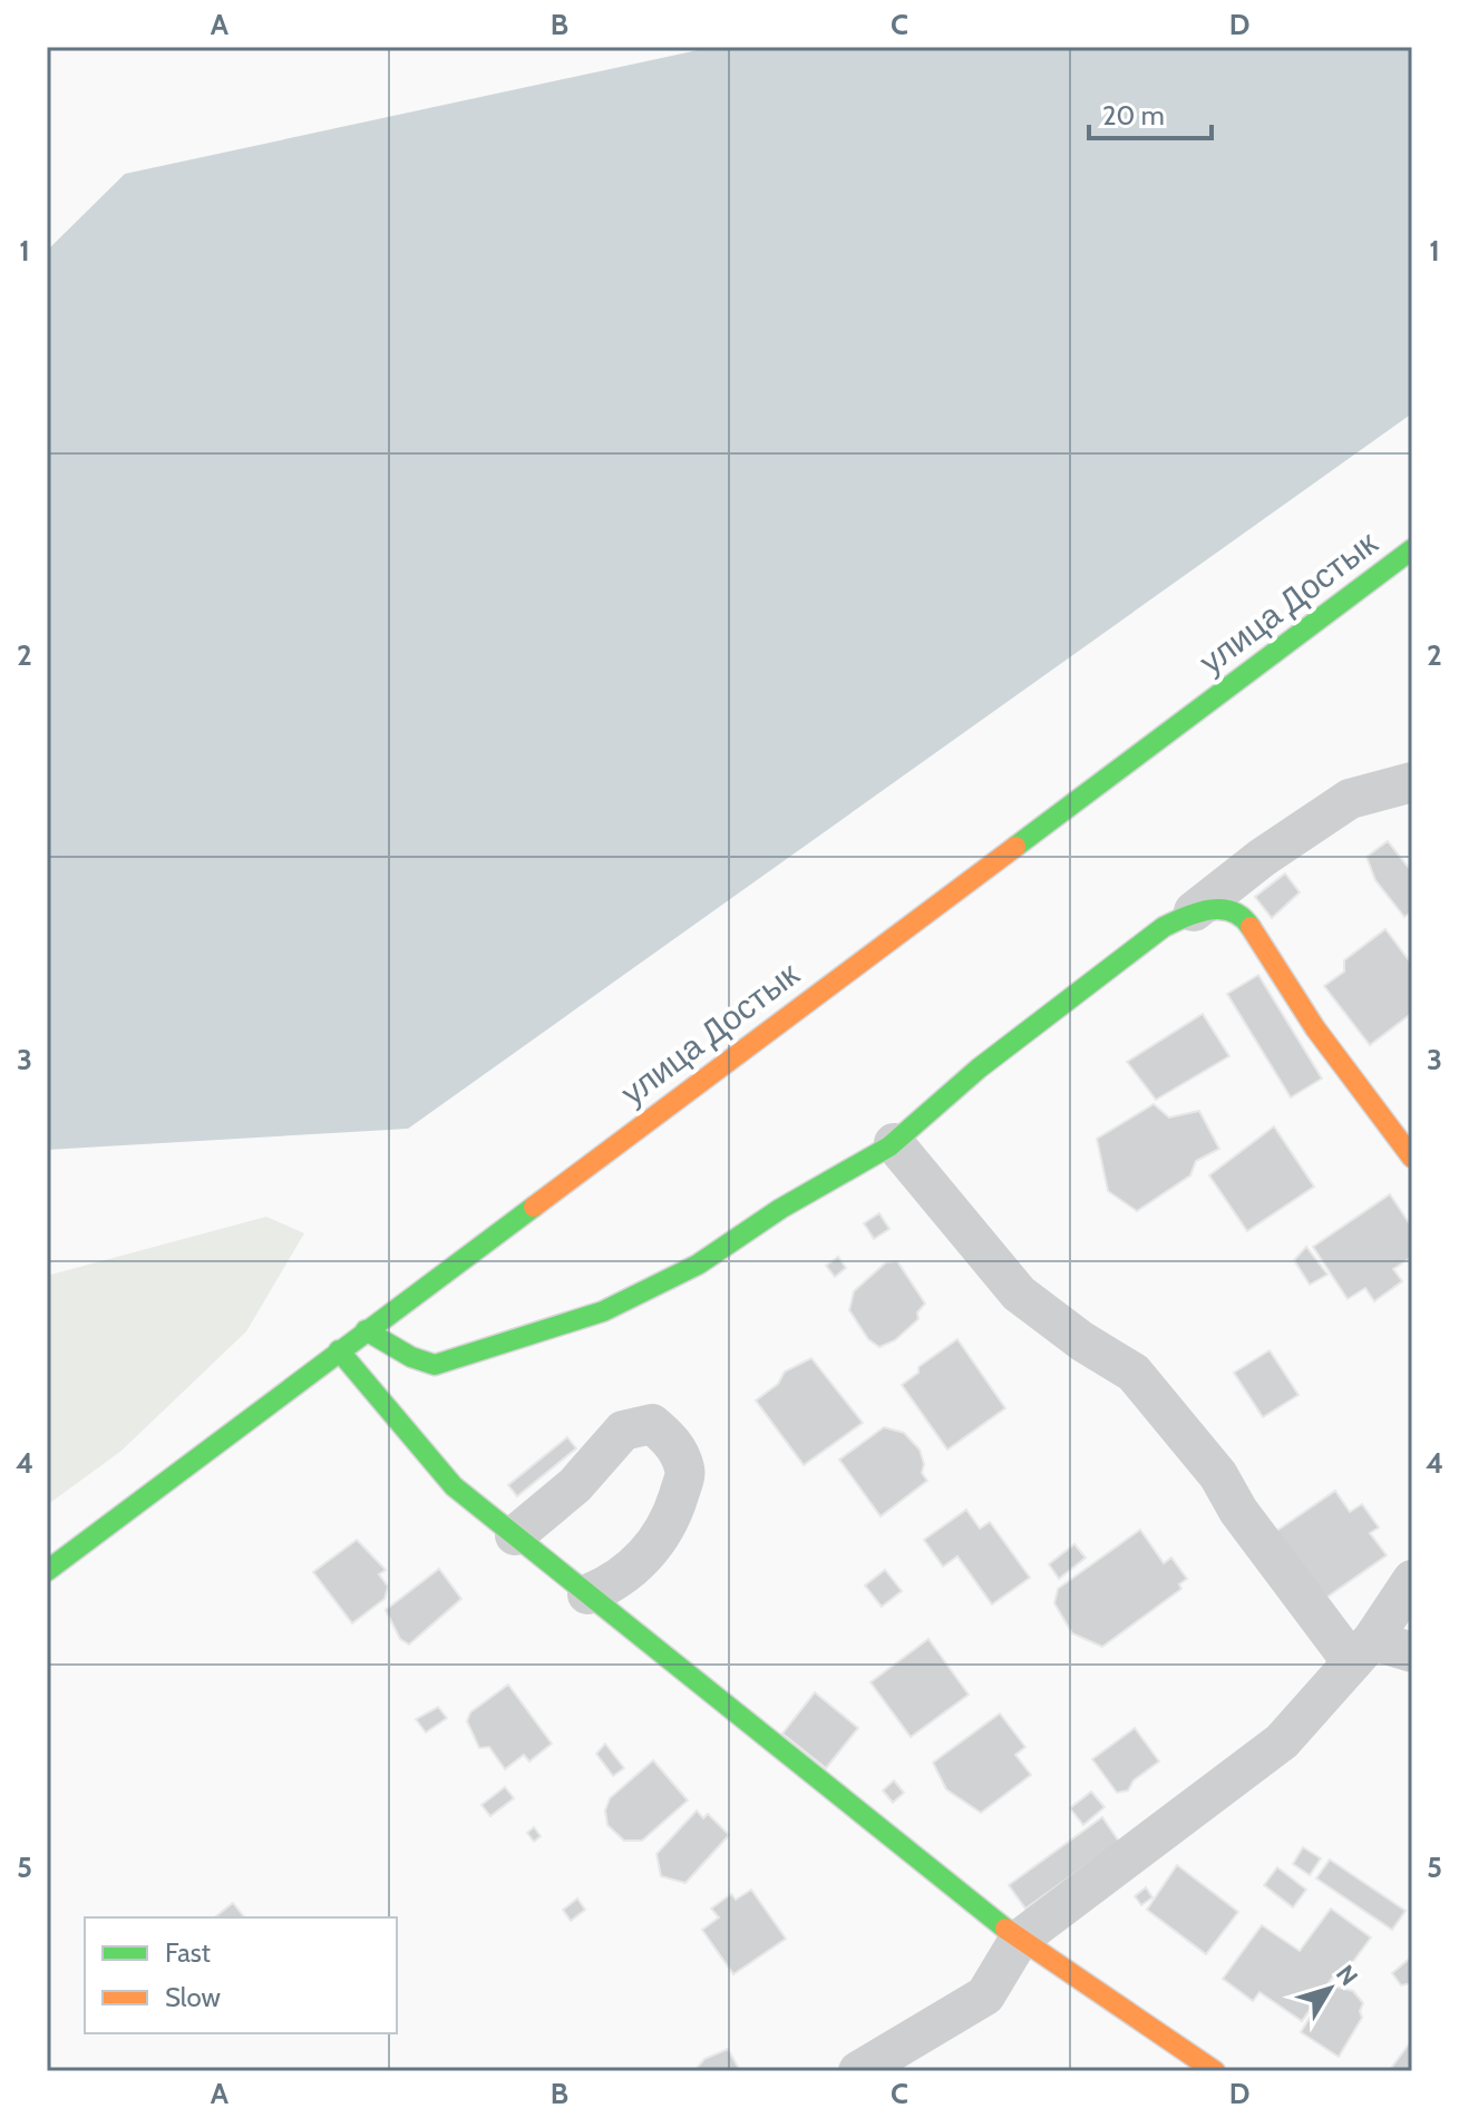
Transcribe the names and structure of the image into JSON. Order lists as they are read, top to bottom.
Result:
{
  "streets": {
    "street": ["улица Достык"]
  },
  "legend": ["Fast", "Slow"],
  "scale_bar": "20 m",
  "north": "top right",
  "grid": {
    "columns": [
      "A",
      "B",
      "C",
      "D"
    ],
    "rows": [
      "1",
      "2",
      "3",
      "4",
      "5"
    ]
  }
}
